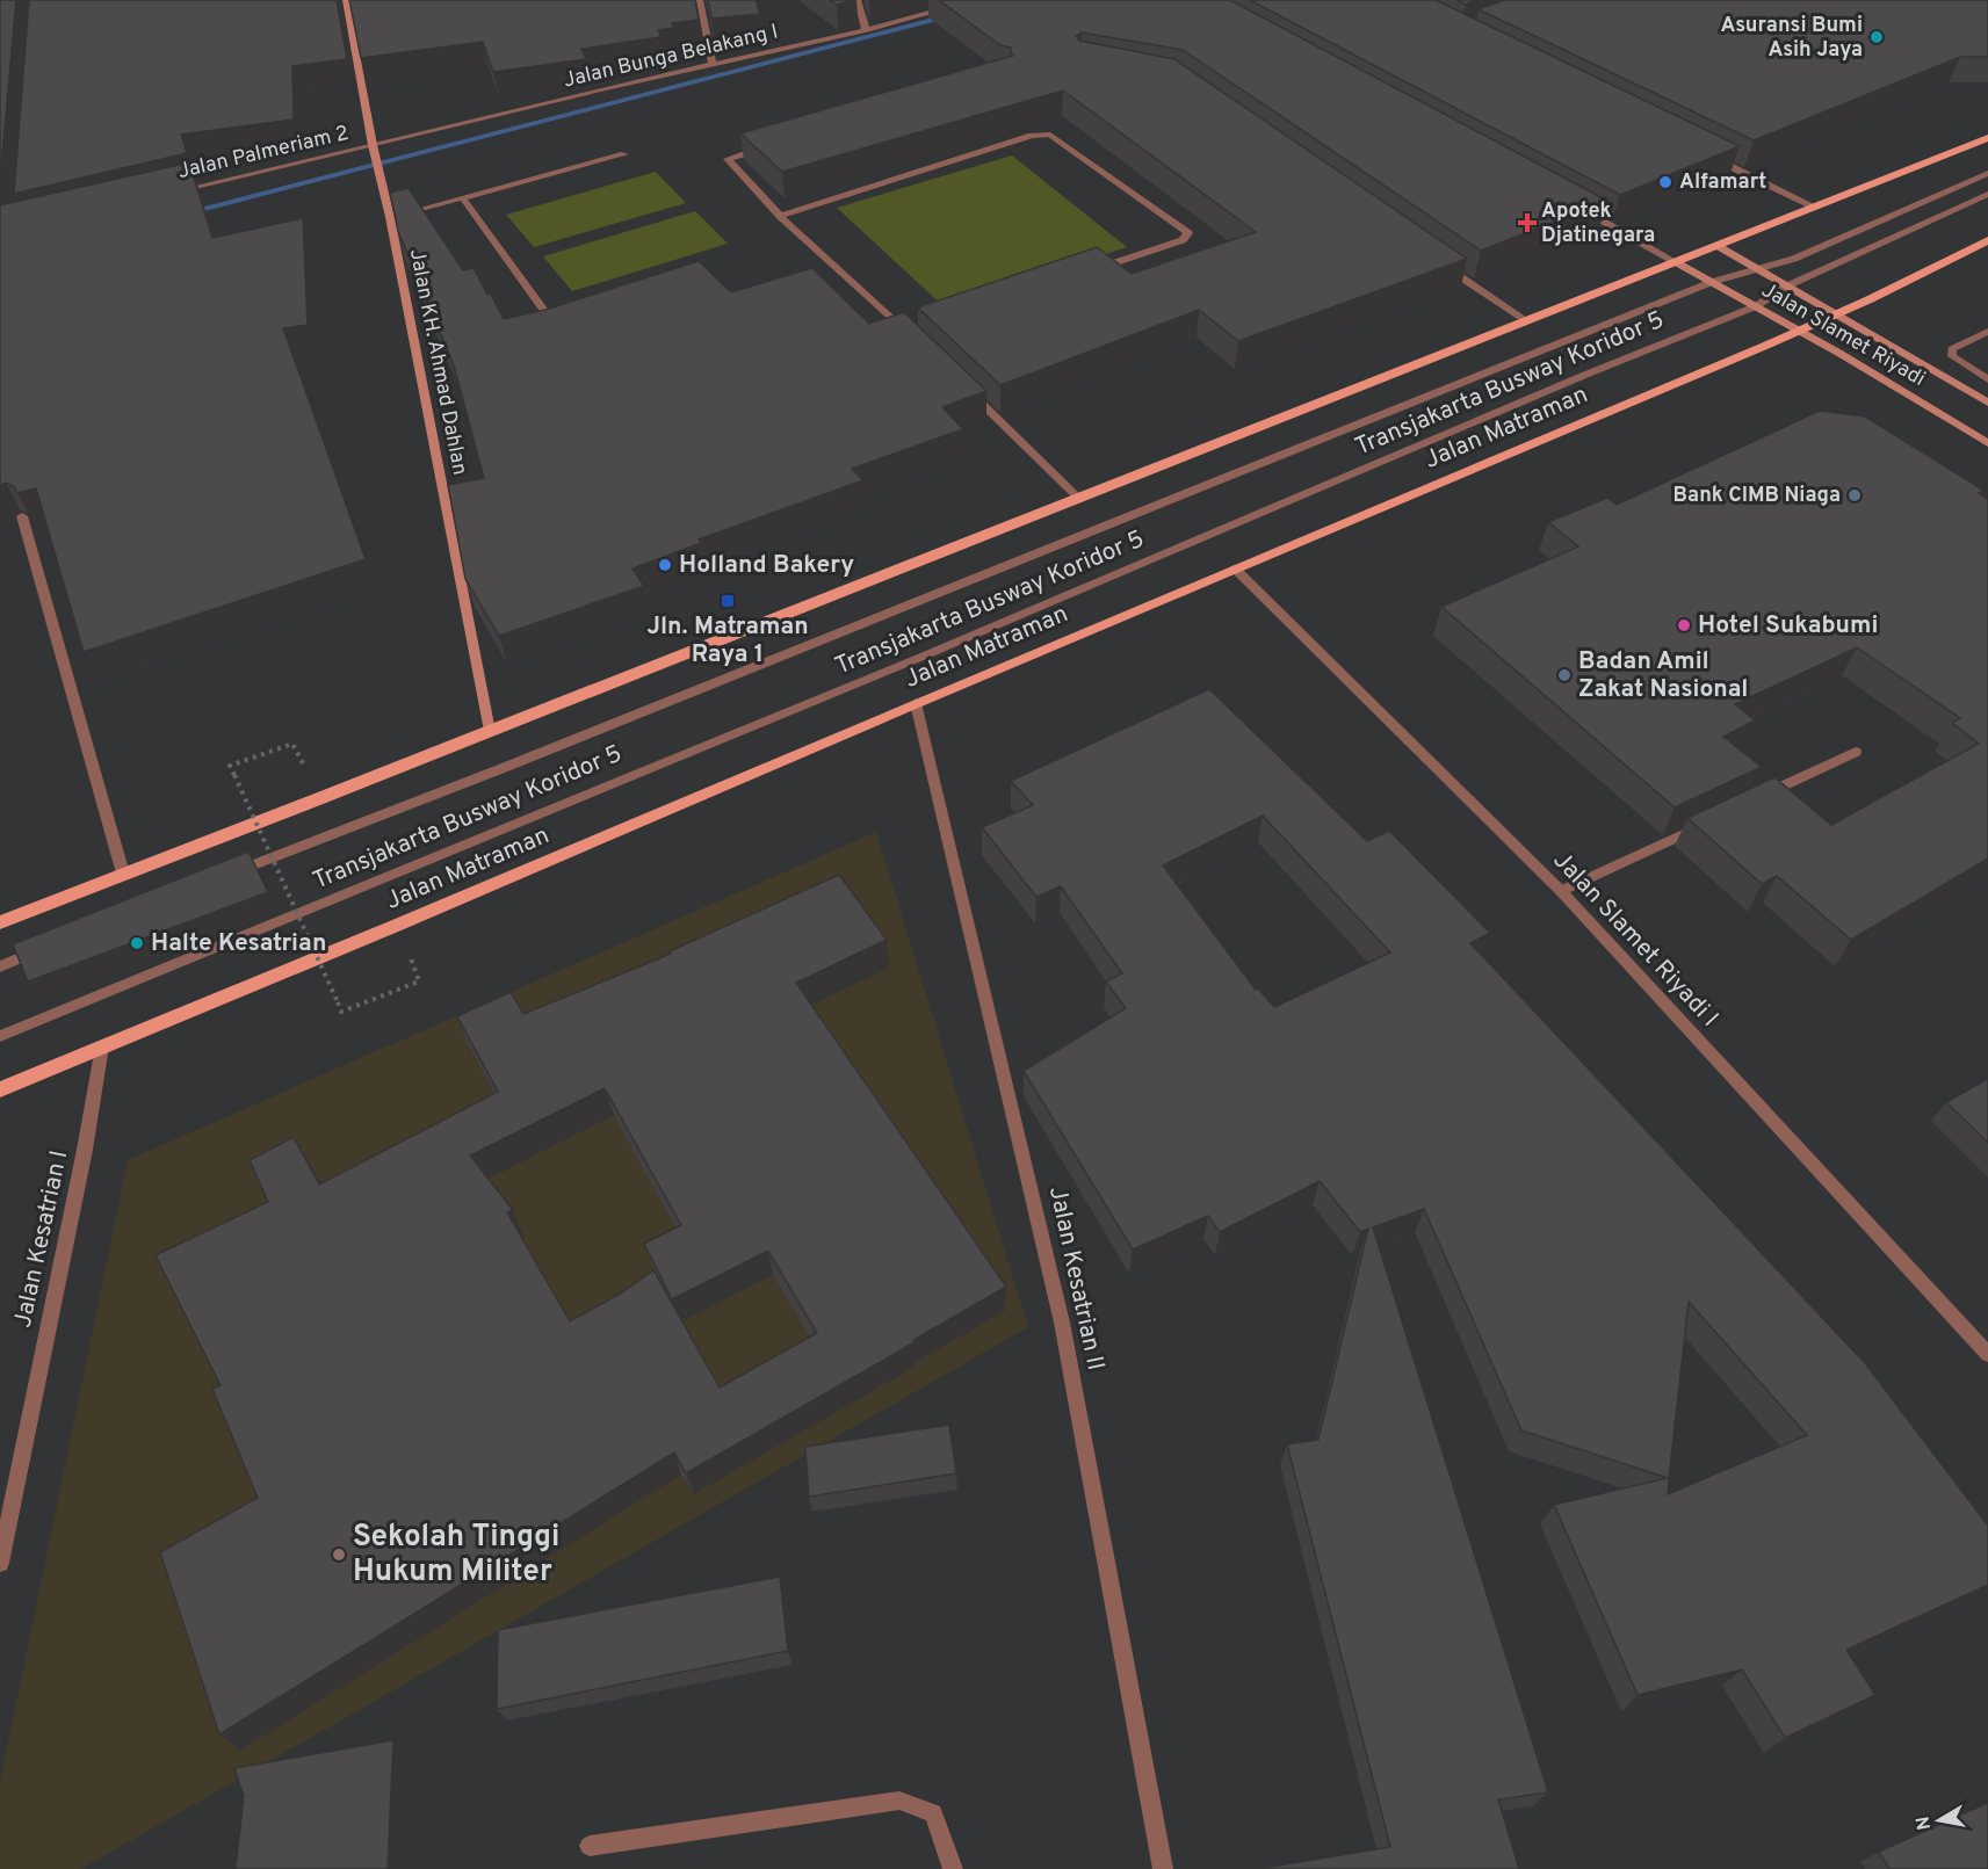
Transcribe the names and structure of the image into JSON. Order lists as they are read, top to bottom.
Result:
{
  "streets": {
    "main road": ["Jalan Matraman"],
    "street": [
      "Jalan Bunga Belakang I",
      "Jalan Palmeriam 2",
      "Jalan Slamet Riyadi",
      "Jalan KH. Ahmad Dahlan",
      "Transjakarta Busway Koridor 5",
      "Jalan Slamet Riyadi I",
      "Jalan Kesatrian I",
      "Jalan Kesatrian II"
    ]
  },
  "crossings": [
    ["Jalan Bunga Belakang I", "Jalan Palmeriam 2"],
    ["Jalan Bunga Belakang I", "Jalan KH. Ahmad Dahlan"],
    ["Jalan Palmeriam 2", "Jalan KH. Ahmad Dahlan"],
    ["Jalan Slamet Riyadi", "Transjakarta Busway Koridor 5"],
    ["Jalan Slamet Riyadi", "Jalan Matraman"],
    ["Jalan Matraman", "Jalan Slamet Riyadi I"],
    ["Jalan Matraman", "Jalan Kesatrian I"],
    ["Jalan Matraman", "Jalan Kesatrian II"]
  ],
  "places": {
    "other": [
      "Asuransi Bumi Asih Jaya",
      "Alfamart",
      "Bank CIMB Niaga",
      "Holland Bakery",
      "Hotel Sukabumi",
      "Badan Amil Zakat Nasional",
      "Halte Kesatrian",
      "Sekolah Tinggi Hukum Militer"
    ],
    "health": ["Apotek Djatinegara"],
    "transit": ["Jln. Matraman Raya 1"]
  },
  "north": "left"
}
